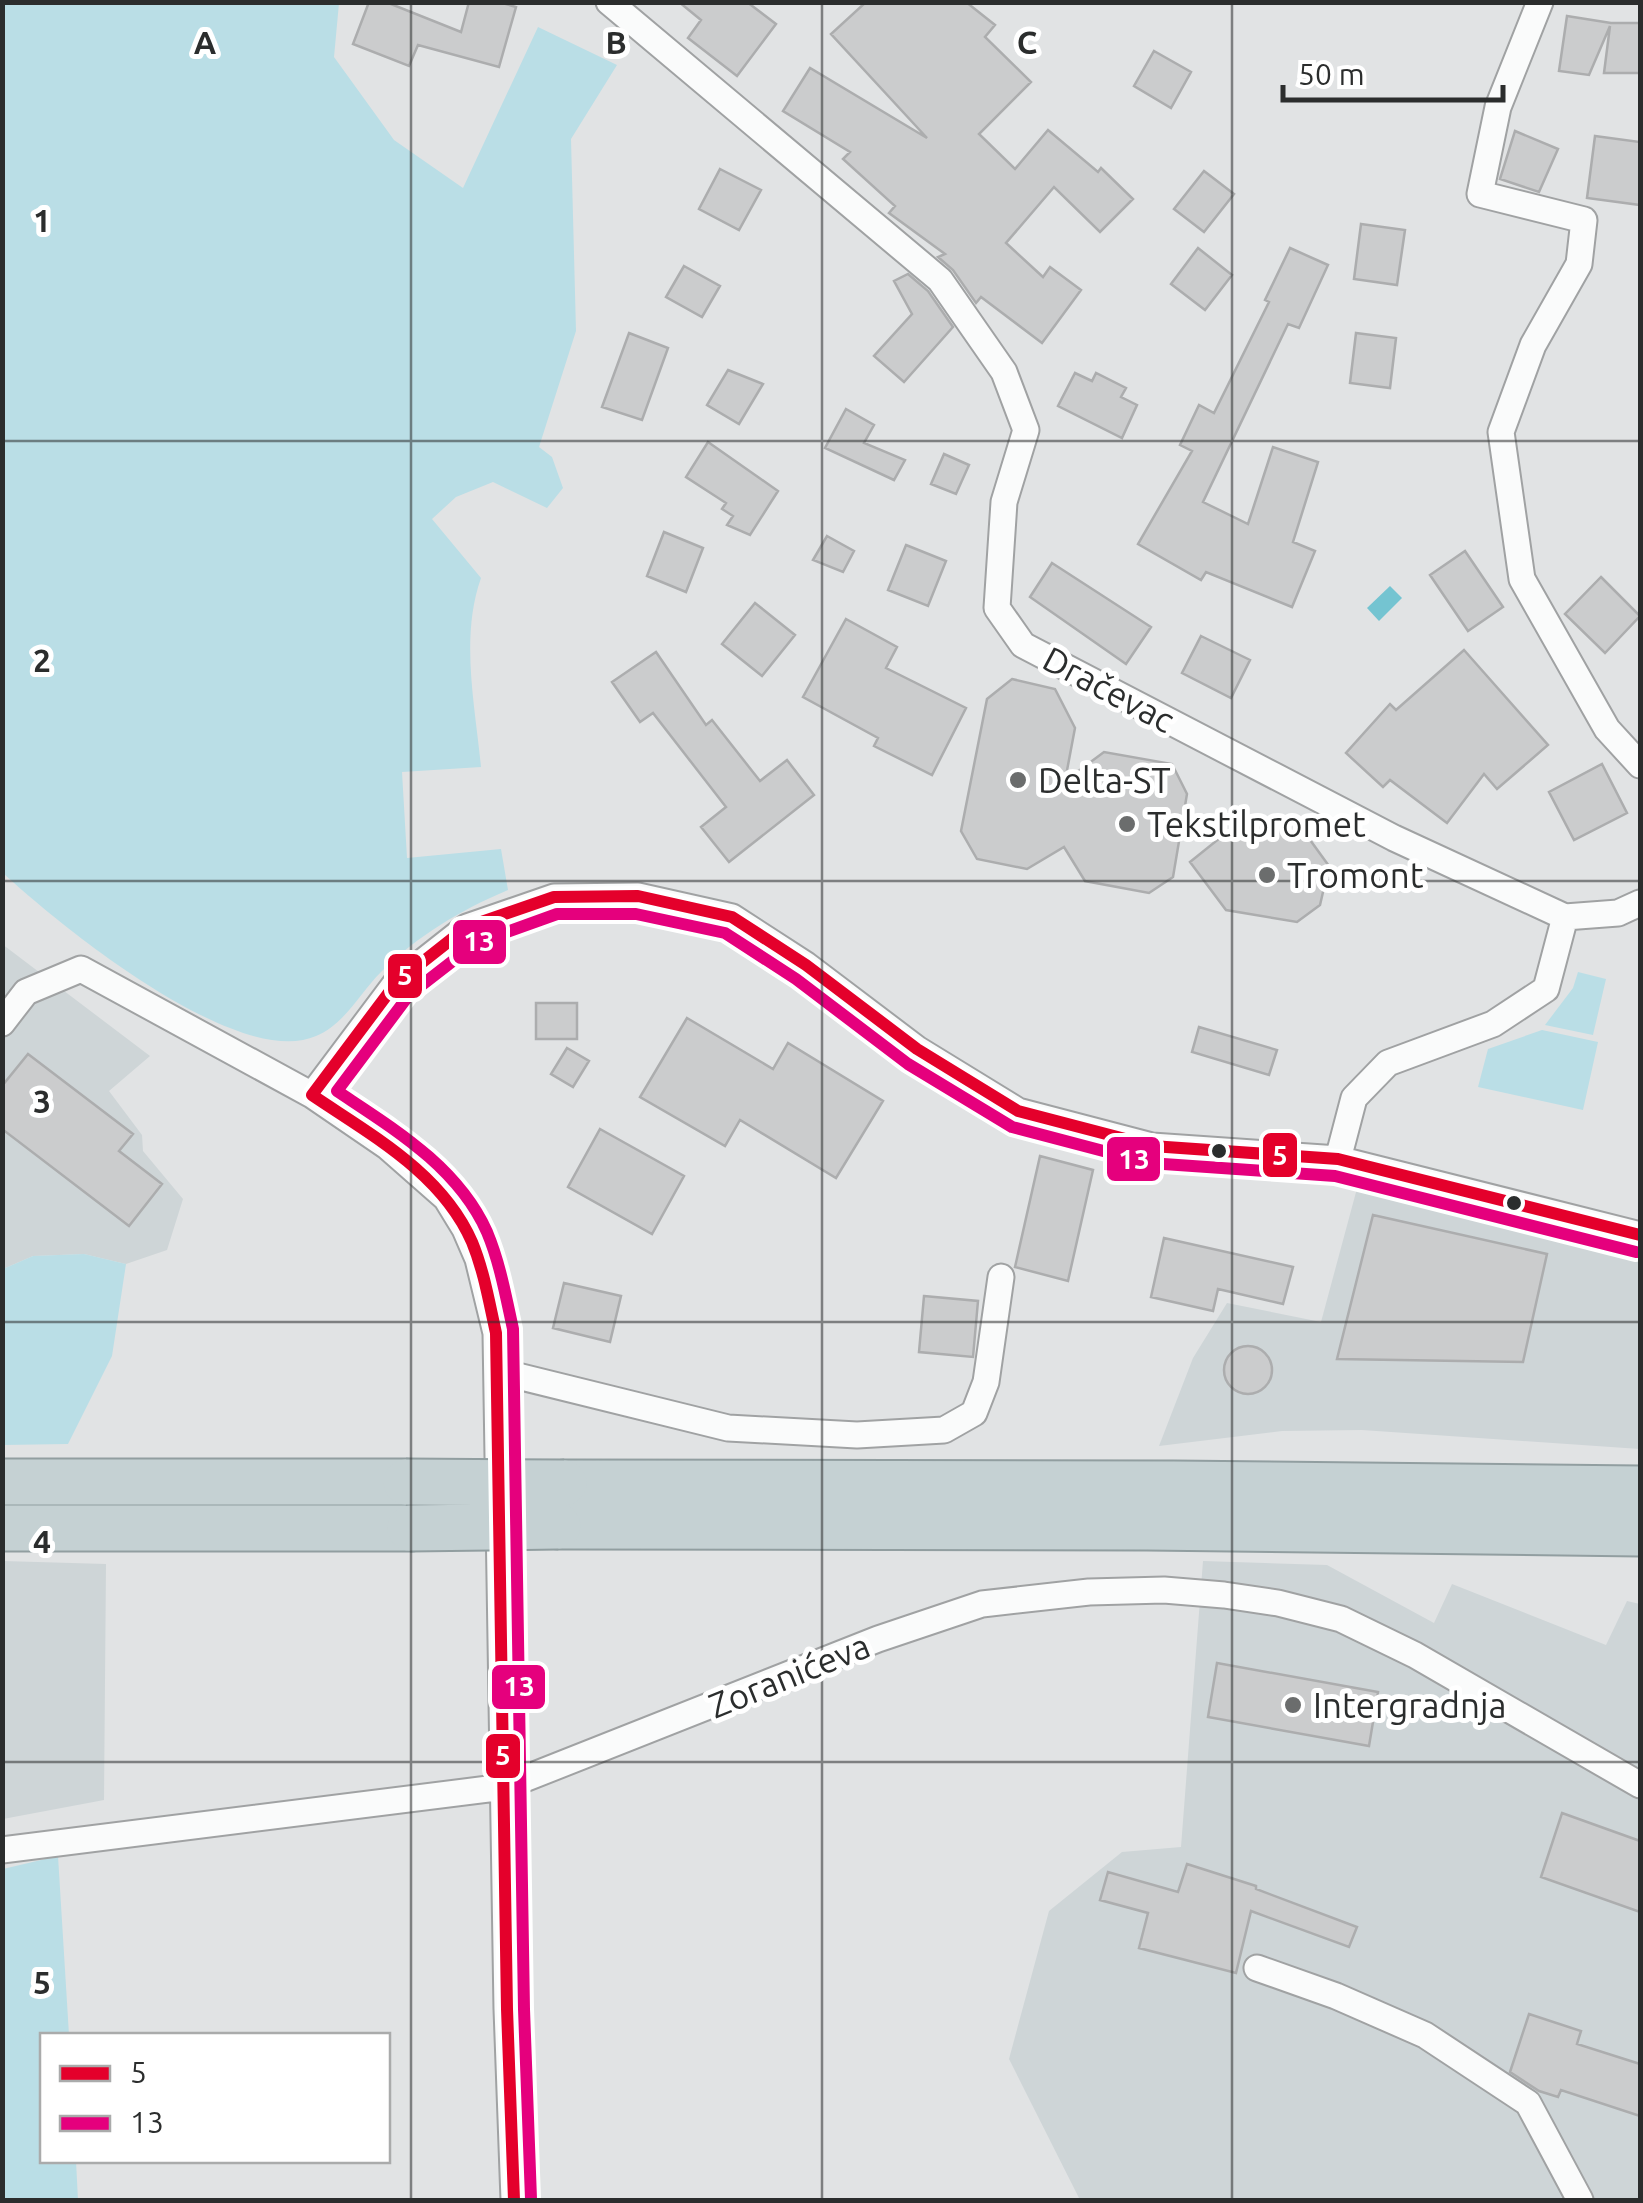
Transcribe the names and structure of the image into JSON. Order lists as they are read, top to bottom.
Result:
{
  "streets": {
    "street": ["Dračevac", "Zoranićeva"]
  },
  "places": [
    "Delta-ST",
    "Tekstilpromet",
    "Tromont",
    "Intergradnja"
  ],
  "lines": ["transit line 5", "transit line 13"],
  "legend": ["5", "13"],
  "scale_bar": "50 m",
  "grid": {
    "columns": ["A", "B", "C"],
    "rows": [
      "1",
      "2",
      "3",
      "4",
      "5"
    ]
  }
}
